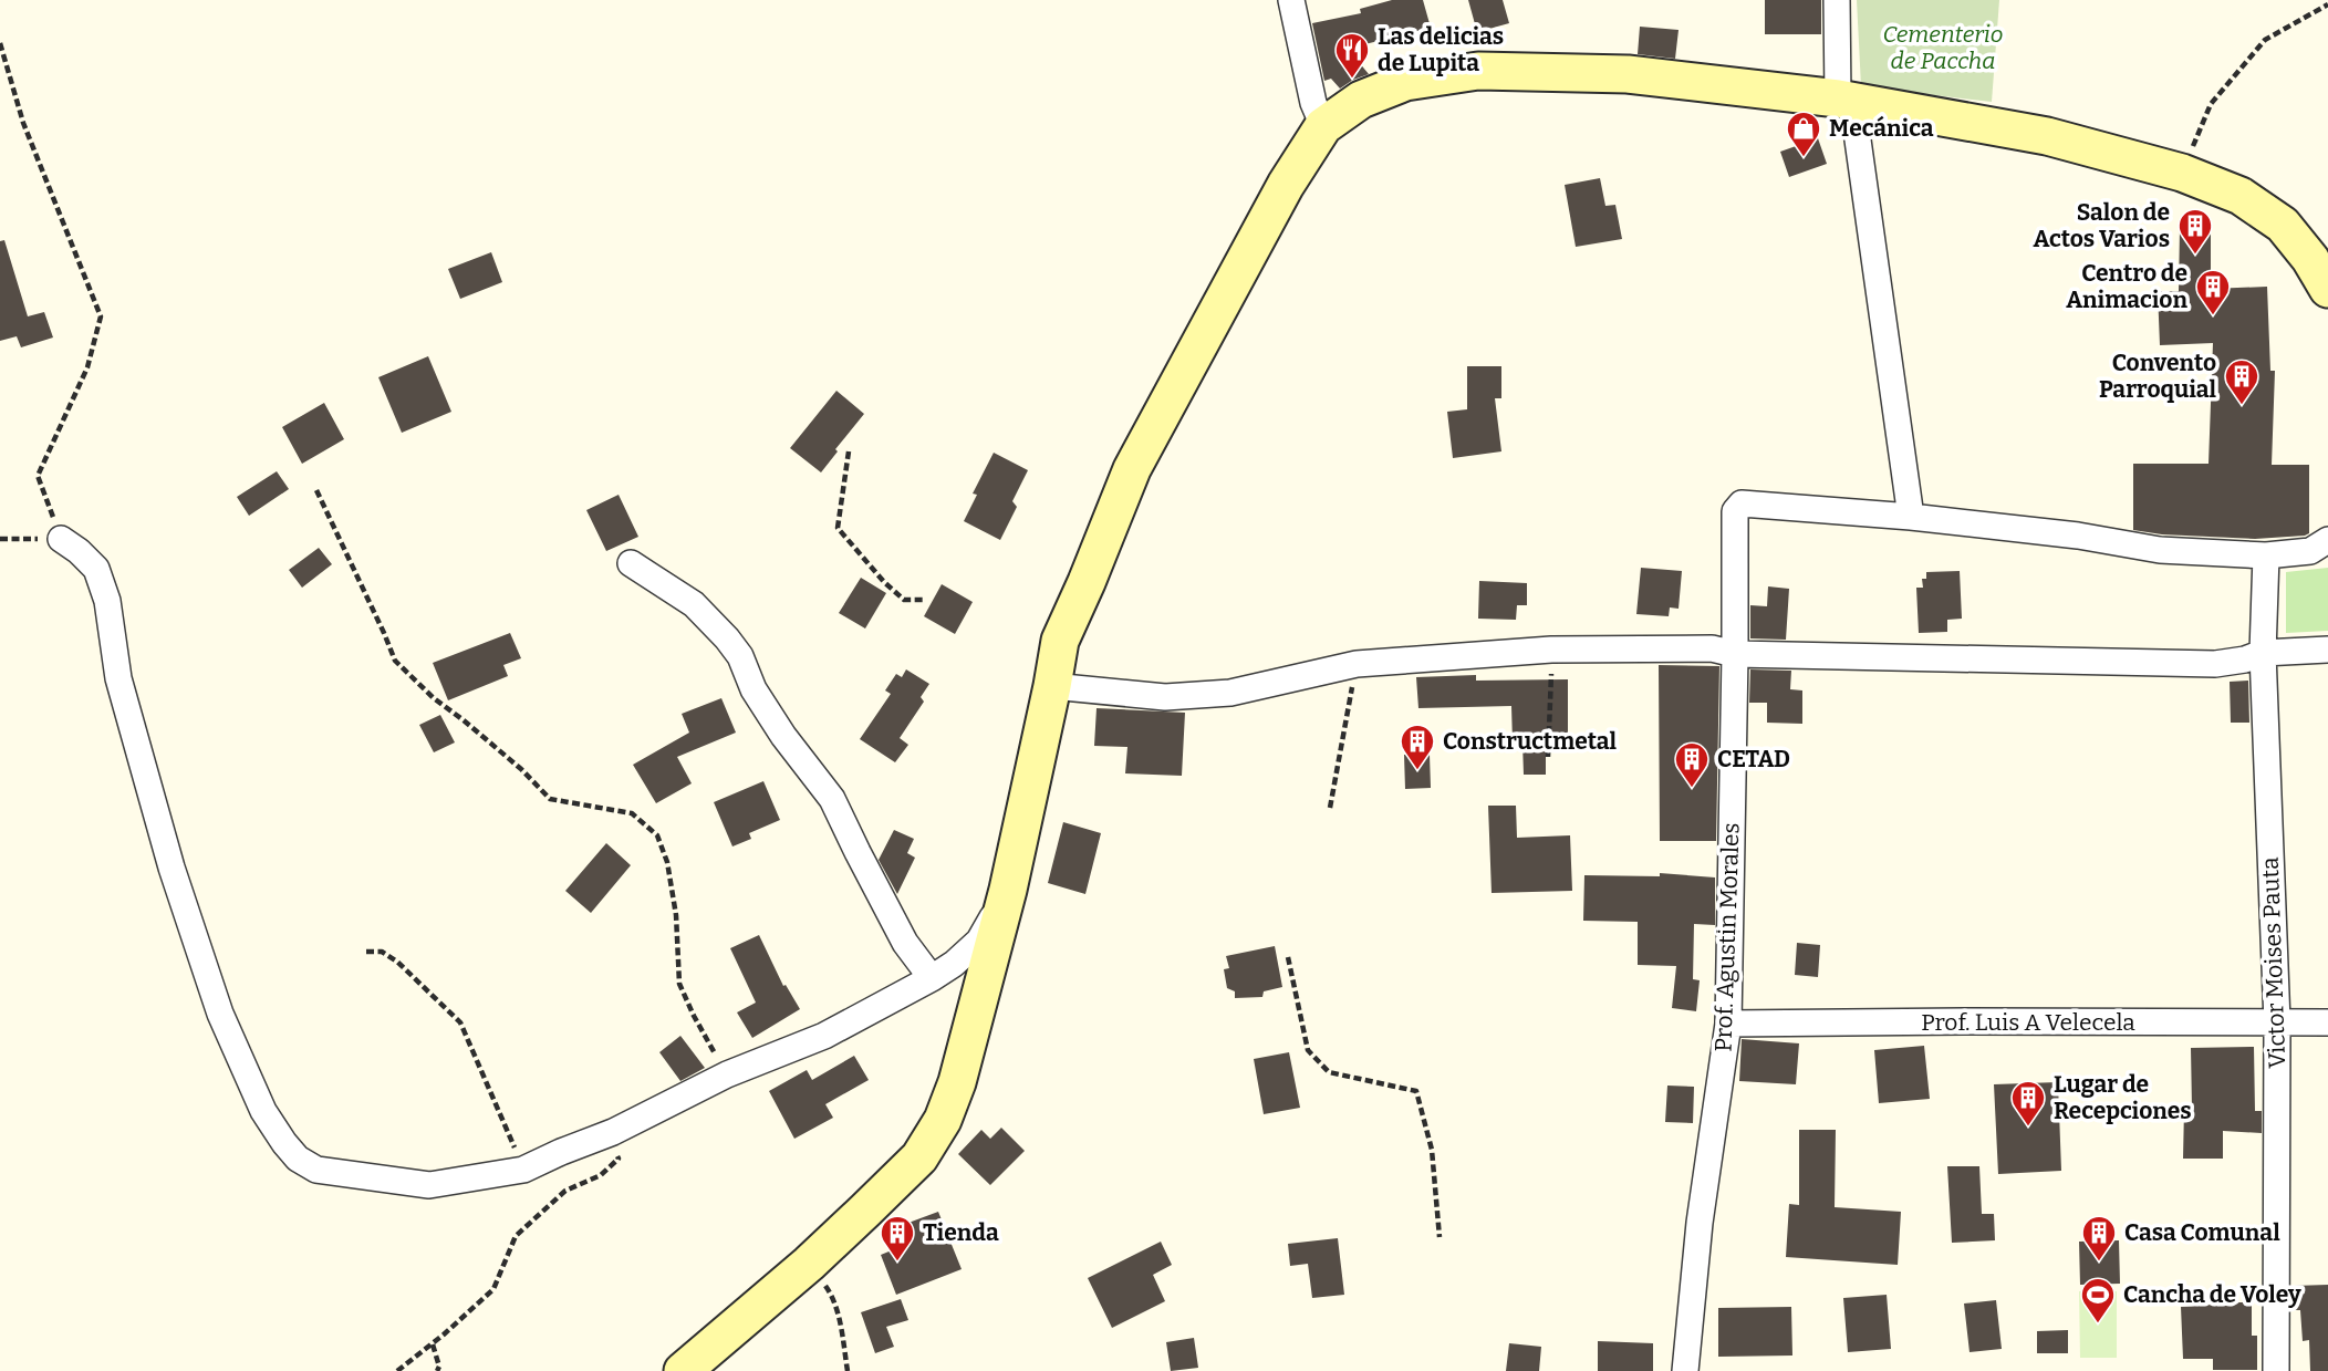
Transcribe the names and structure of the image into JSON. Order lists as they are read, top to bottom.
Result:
{
  "streets": {
    "street": ["Prof. Agustin Morales", "Victor Moises Pauta", "Prof. Luis A Velecela"]
  },
  "crossings": [
    ["Prof. Agustin Morales", "Prof. Luis A Velecela"],
    ["Victor Moises Pauta", "Prof. Luis A Velecela"]
  ],
  "parks": ["Cementerio de Paccha"],
  "places": {
    "restaurant": ["Las delicias de Lupita"],
    "shop": ["Mecánica"],
    "building": [
      "Salon de Actos Varios",
      "Centro de Animacion",
      "Convento Parroquial",
      "Constructmetal",
      "CETAD",
      "Lugar de Recepciones",
      "Tienda",
      "Casa Comunal"
    ],
    "sports": ["Cancha de Voley"]
  }
}
